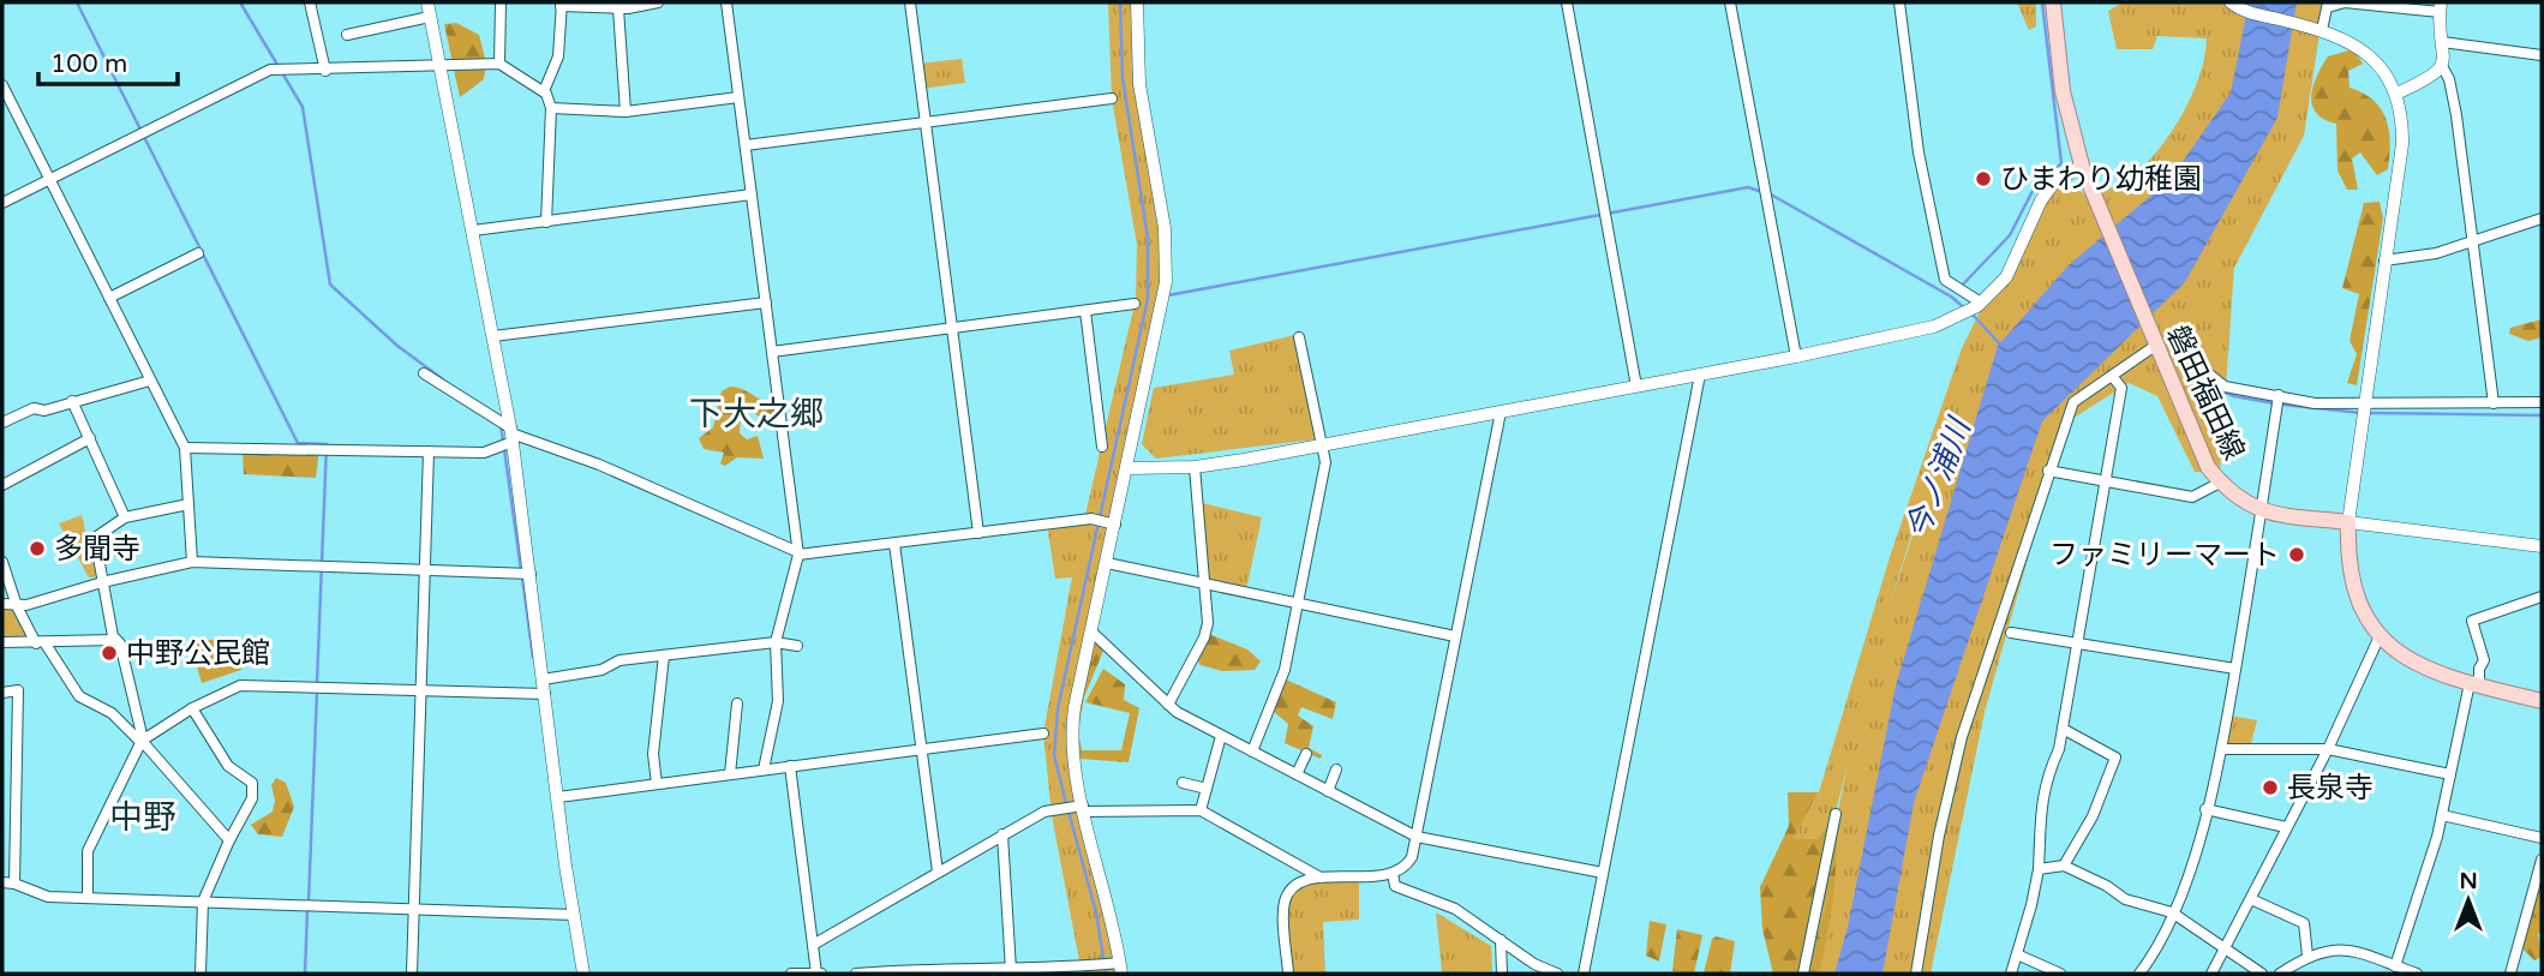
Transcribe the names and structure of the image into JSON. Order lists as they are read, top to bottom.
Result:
{
  "streets": {
    "main road": ["磐田福田線"]
  },
  "districts": ["下大之郷", "中野"],
  "water": ["今ノ浦川"],
  "places": [
    "ひまわり幼稚園",
    "多聞寺",
    "ファミリーマート",
    "中野公民館",
    "長泉寺"
  ],
  "scale_bar": "100 m",
  "north": "top"
}
